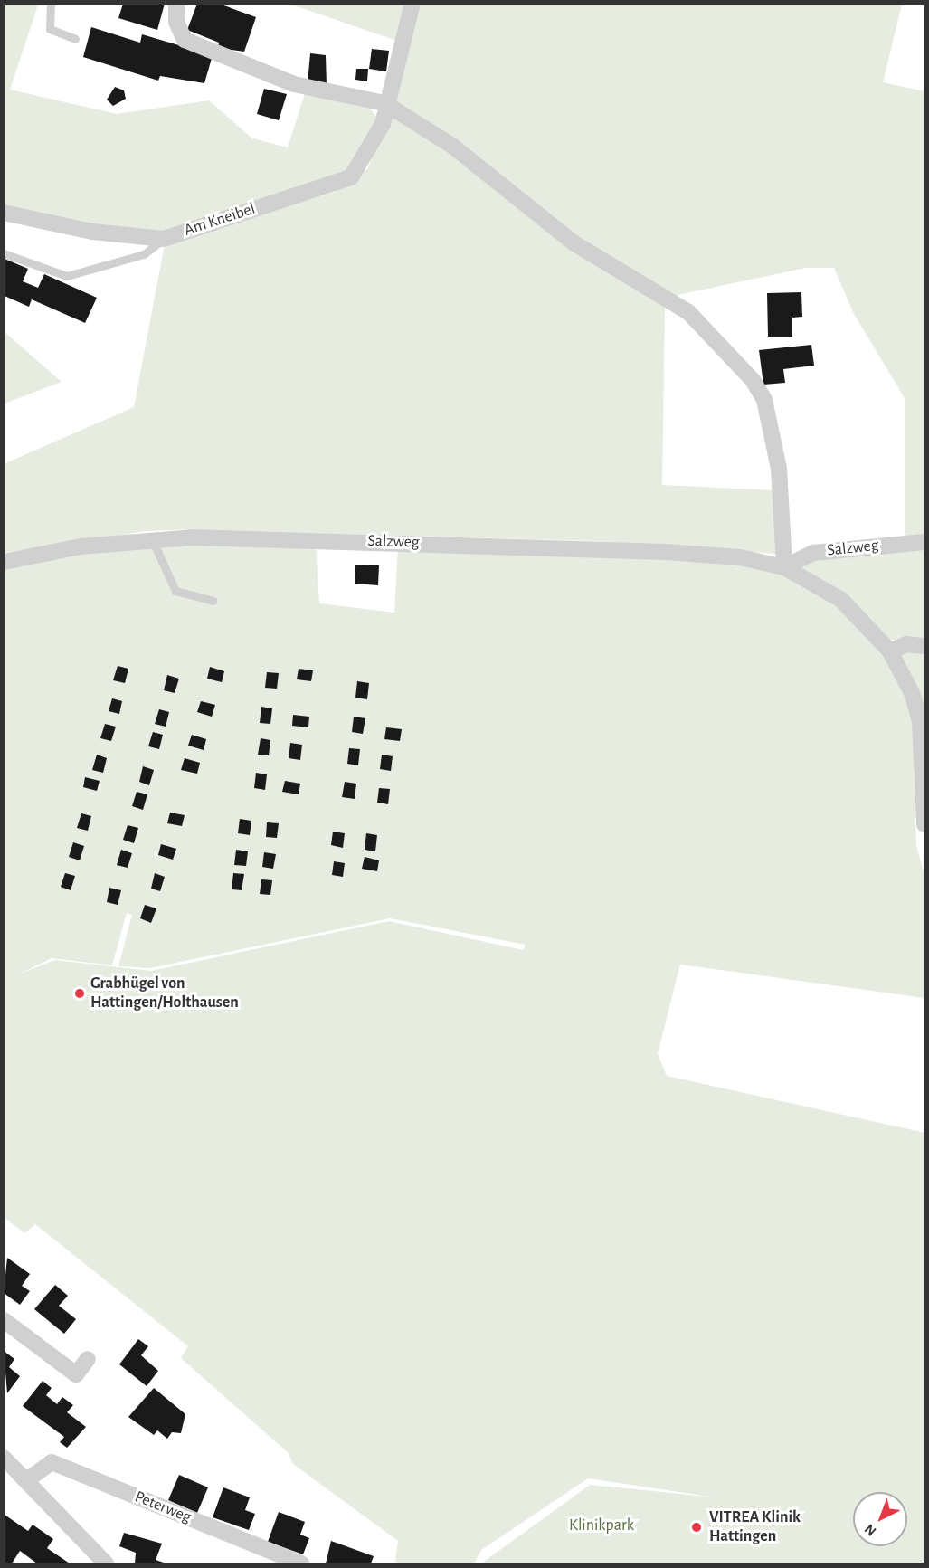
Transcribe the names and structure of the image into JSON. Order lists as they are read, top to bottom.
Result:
{
  "streets": {
    "street": ["Am Kneibel", "Salzweg", "Peterweg"]
  },
  "parks": ["Klinikpark"],
  "places": ["Grabhügel von Hattingen/Holthausen", "VITREA Klinik Hattingen"],
  "north": "bottom left"
}
